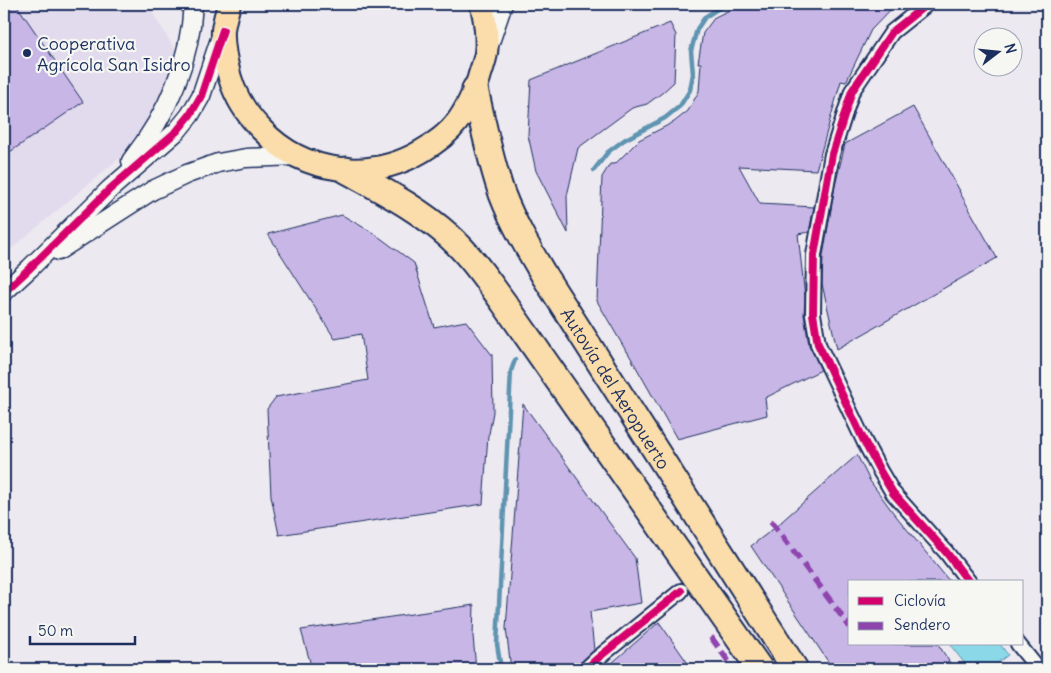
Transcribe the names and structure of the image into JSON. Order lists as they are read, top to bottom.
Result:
{
  "streets": {
    "highway": ["Autovía del Aeropuerto"]
  },
  "places": ["Cooperativa Agrícola San Isidro"],
  "legend": ["Ciclovía", "Sendero"],
  "scale_bar": "50 m",
  "north": "right"
}
